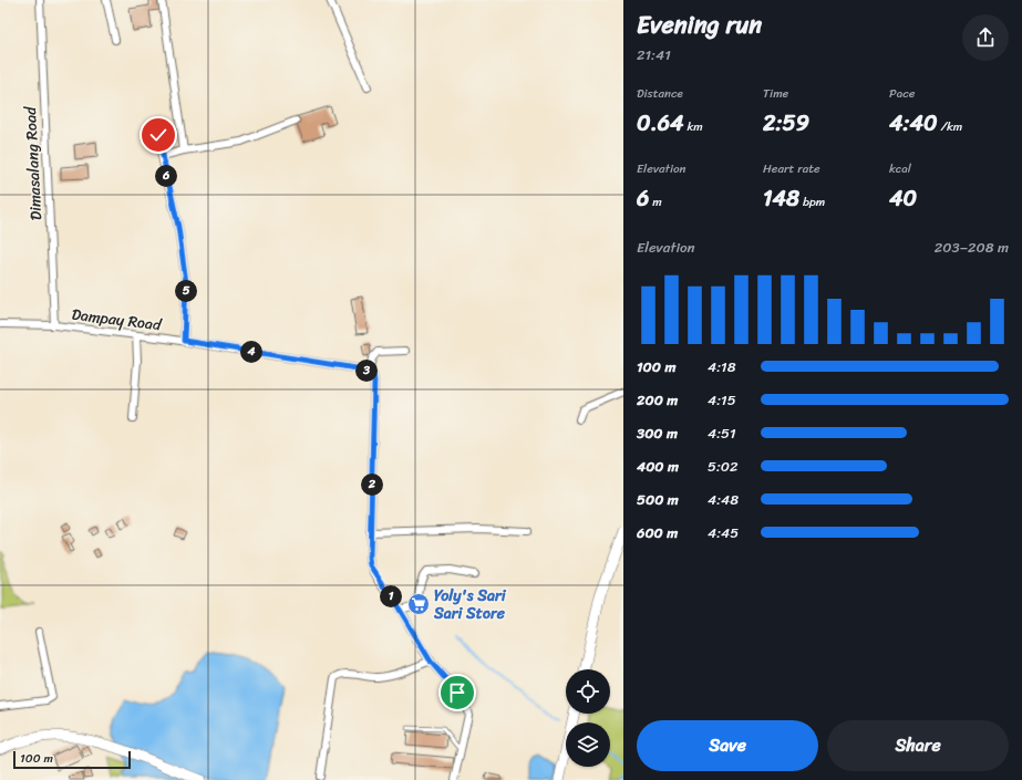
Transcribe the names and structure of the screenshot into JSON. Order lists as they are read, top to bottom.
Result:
{
  "streets": {
    "street": ["Dimasalang Road", "Dampay Road"]
  },
  "crossings": [
    ["Dimasalang Road", "Dampay Road"]
  ],
  "places": {
    "supermarket": ["Yoly's Sari Sari Store"]
  },
  "scale_bar": "100 m",
  "page": {
    "heading": ["Evening run", "21:41"],
    "stats": [
      ["Distance", "0.64 km"],
      ["Time", "2:59"],
      ["Pace", "4:40 /km"],
      ["Elevation", "6 m"],
      ["Heart rate", "148 bpm"],
      ["kcal", "40"]
    ],
    "pins": [
      "6",
      "5",
      "4",
      "3",
      "2",
      "1"
    ],
    "chart": ["Elevation", "203–208 m"],
    "list": [
      {
        "name": "100 m",
        "note": "4:18"
      },
      {
        "name": "200 m",
        "note": "4:15"
      },
      {
        "name": "300 m",
        "note": "4:51"
      },
      {
        "name": "400 m",
        "note": "5:02"
      },
      {
        "name": "500 m",
        "note": "4:48"
      },
      {
        "name": "600 m",
        "note": "4:45"
      }
    ],
    "buttons": ["Save", "Share"],
    "scale": "100 m"
  }
}
